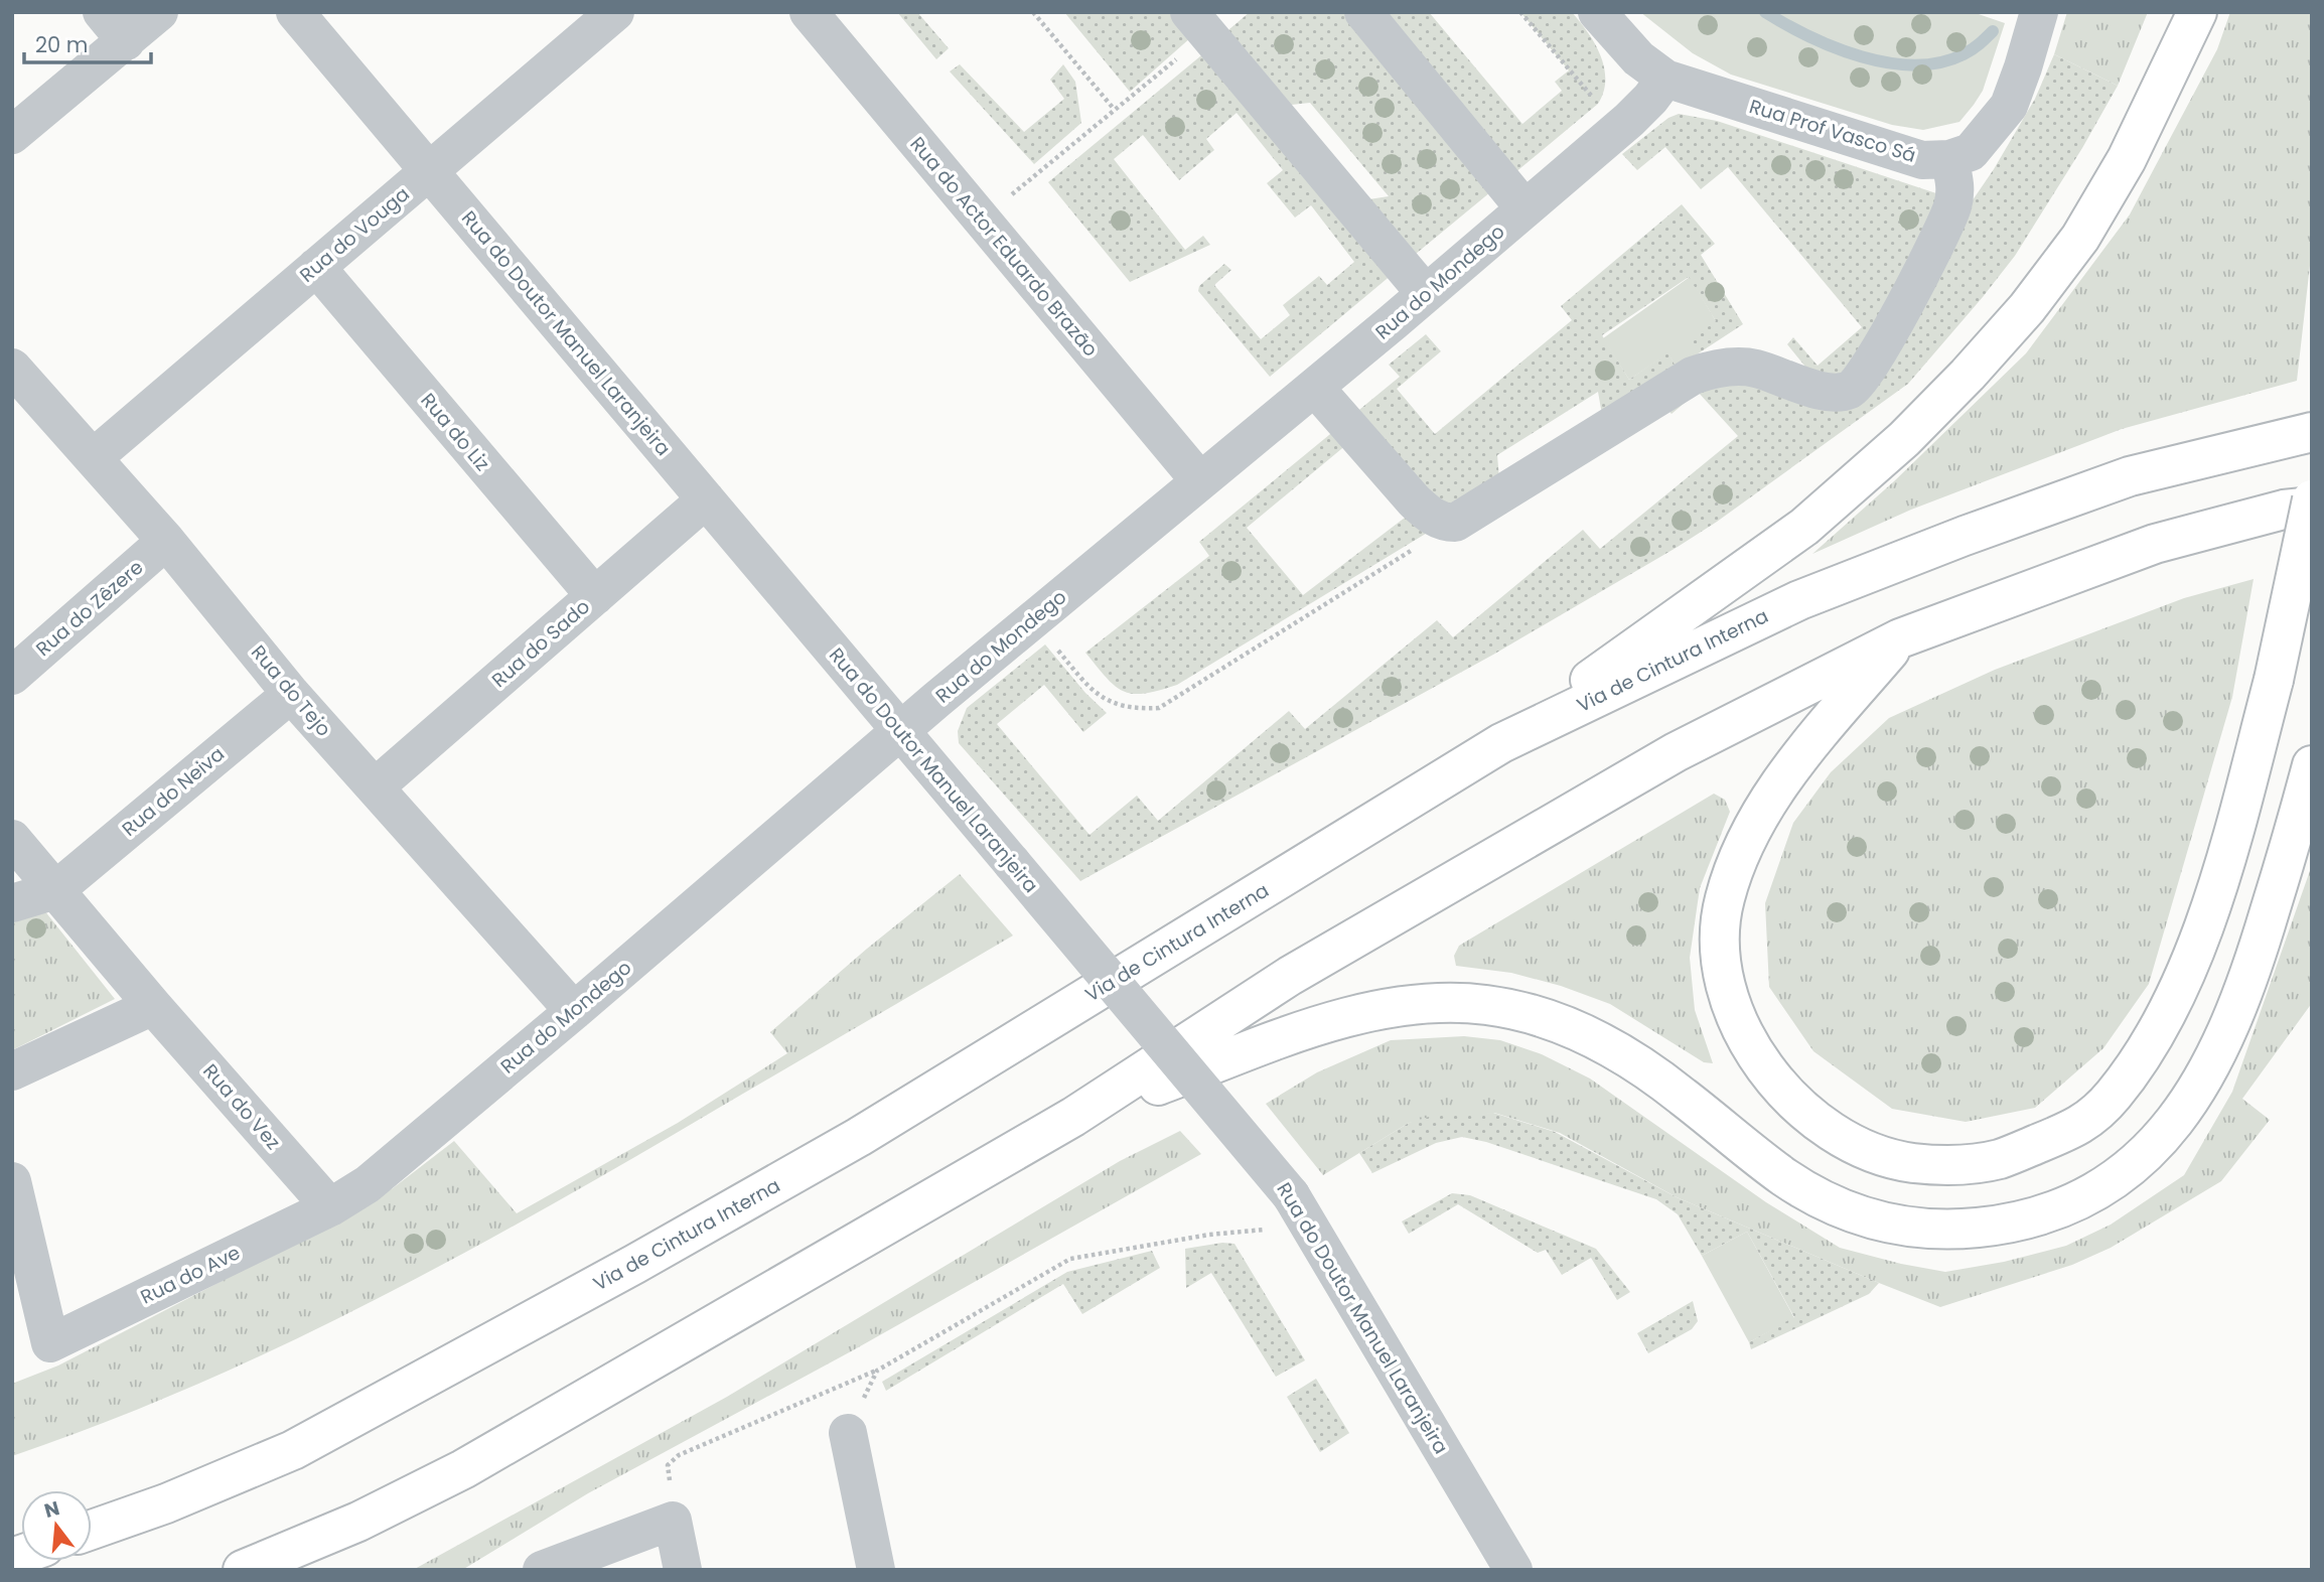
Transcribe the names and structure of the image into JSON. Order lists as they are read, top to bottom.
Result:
{
  "streets": {
    "highway": ["Via de Cintura Interna"],
    "street": [
      "Rua Prof Vasco Sá",
      "Rua do Vouga",
      "Rua do Actor Eduardo Brazão",
      "Rua do Mondego",
      "Rua do Doutor Manuel Laranjeira",
      "Rua do Liz",
      "Rua do Zêzere",
      "Rua do Sado",
      "Rua do Tejo",
      "Rua do Neiva",
      "Rua do Vez",
      "Rua do Ave"
    ]
  },
  "crossings": [
    ["Rua Prof Vasco Sá", "Rua do Mondego"],
    ["Rua do Vouga", "Rua do Doutor Manuel Laranjeira"],
    ["Rua do Vouga", "Rua do Liz"],
    ["Rua do Vouga", "Rua do Tejo"],
    ["Rua do Actor Eduardo Brazão", "Rua do Mondego"],
    ["Rua do Mondego", "Rua do Doutor Manuel Laranjeira"],
    ["Rua do Mondego", "Rua do Tejo"],
    ["Rua do Mondego", "Rua do Vez"],
    ["Rua do Mondego", "Rua do Ave"],
    ["Rua do Doutor Manuel Laranjeira", "Rua do Sado"],
    ["Rua do Liz", "Rua do Sado"],
    ["Rua do Zêzere", "Rua do Tejo"],
    ["Rua do Sado", "Rua do Tejo"],
    ["Rua do Tejo", "Rua do Neiva"],
    ["Rua do Neiva", "Rua do Vez"],
    ["Rua do Vez", "Rua do Ave"]
  ],
  "scale_bar": "20 m",
  "north": "top"
}
